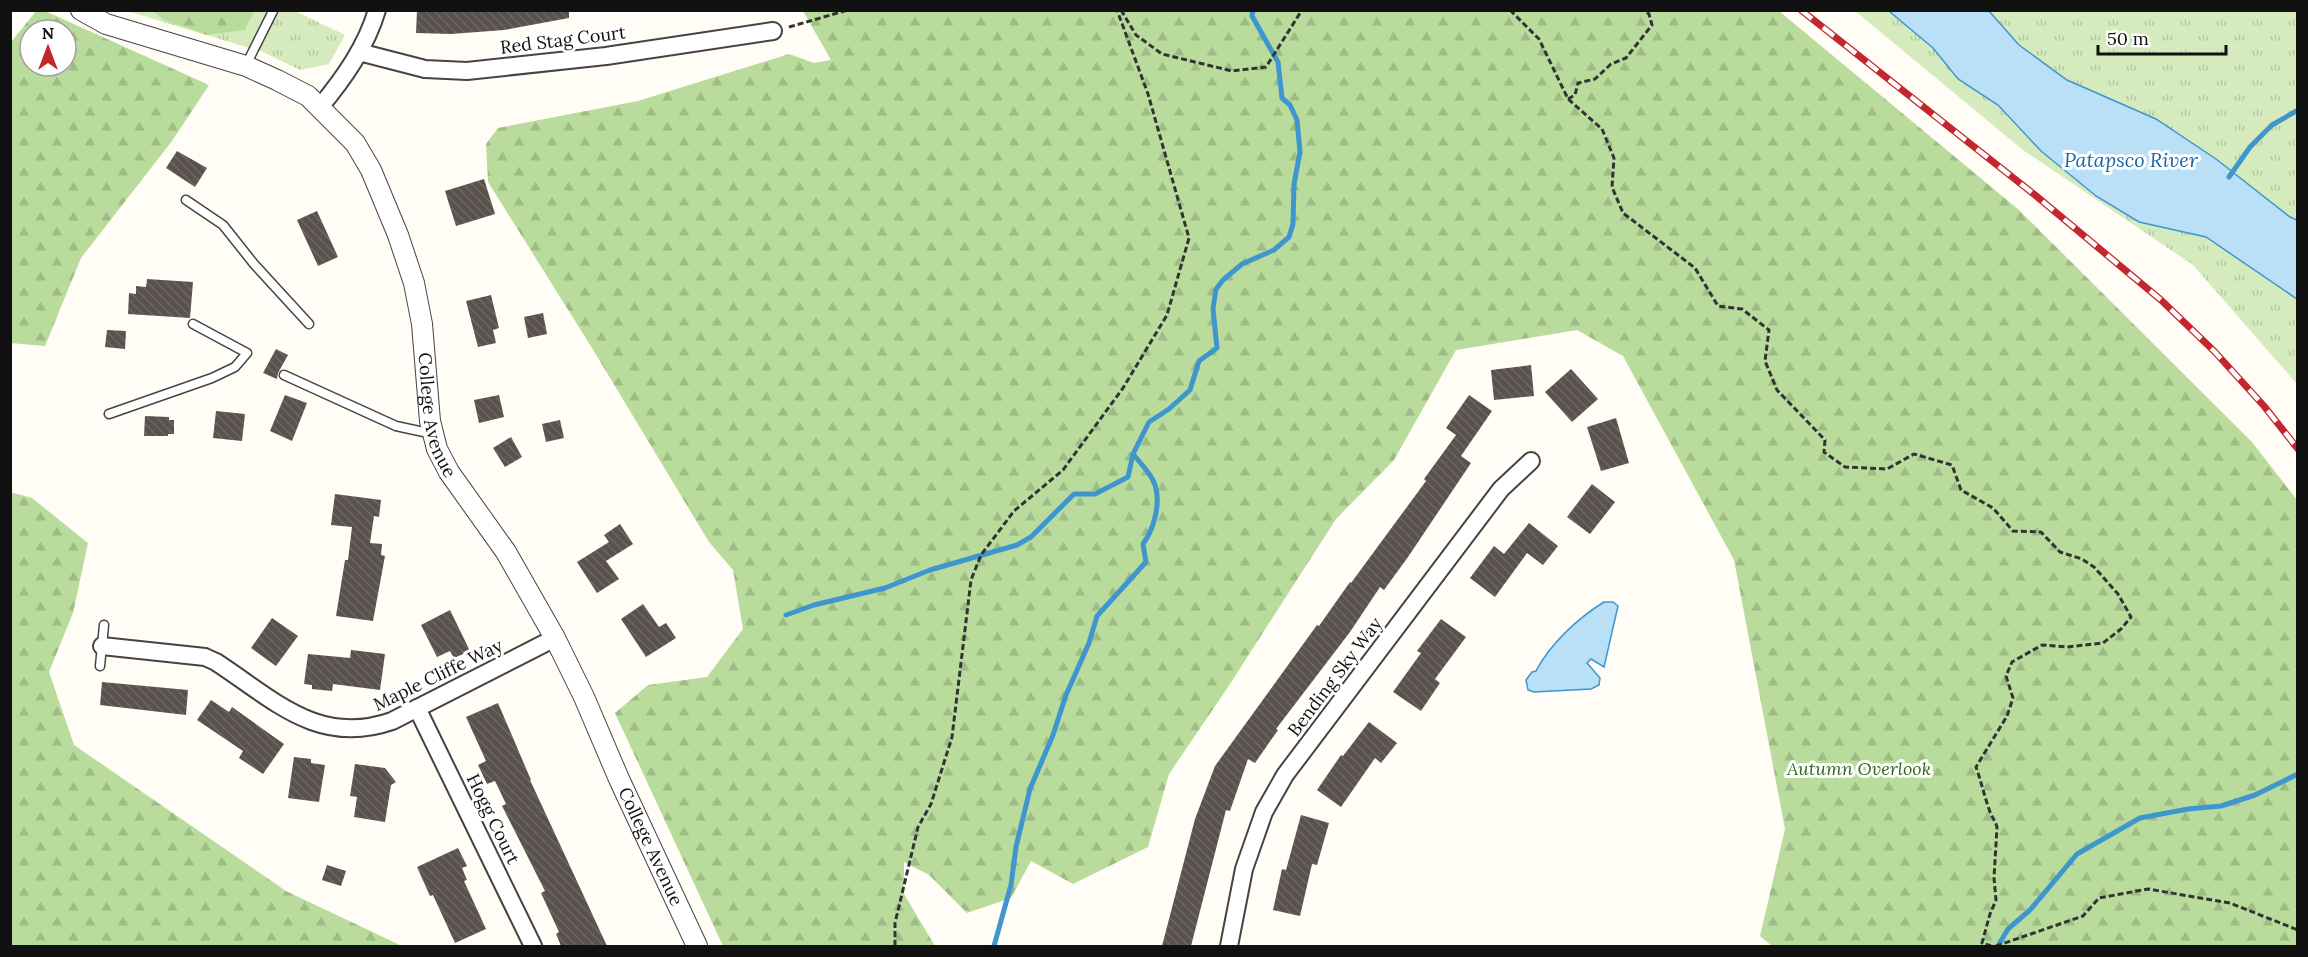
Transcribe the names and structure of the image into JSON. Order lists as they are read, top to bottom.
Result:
{
  "streets": {
    "street": [
      "Red Stag Court",
      "College Avenue",
      "Maple Cliffe Way",
      "Bending Sky Way",
      "Hogg Court"
    ]
  },
  "crossings": [
    ["College Avenue", "Maple Cliffe Way"],
    ["Maple Cliffe Way", "Hogg Court"]
  ],
  "water": ["Patapsco River"],
  "parks": ["Autumn Overlook"],
  "scale_bar": "50 m",
  "north": "top"
}
